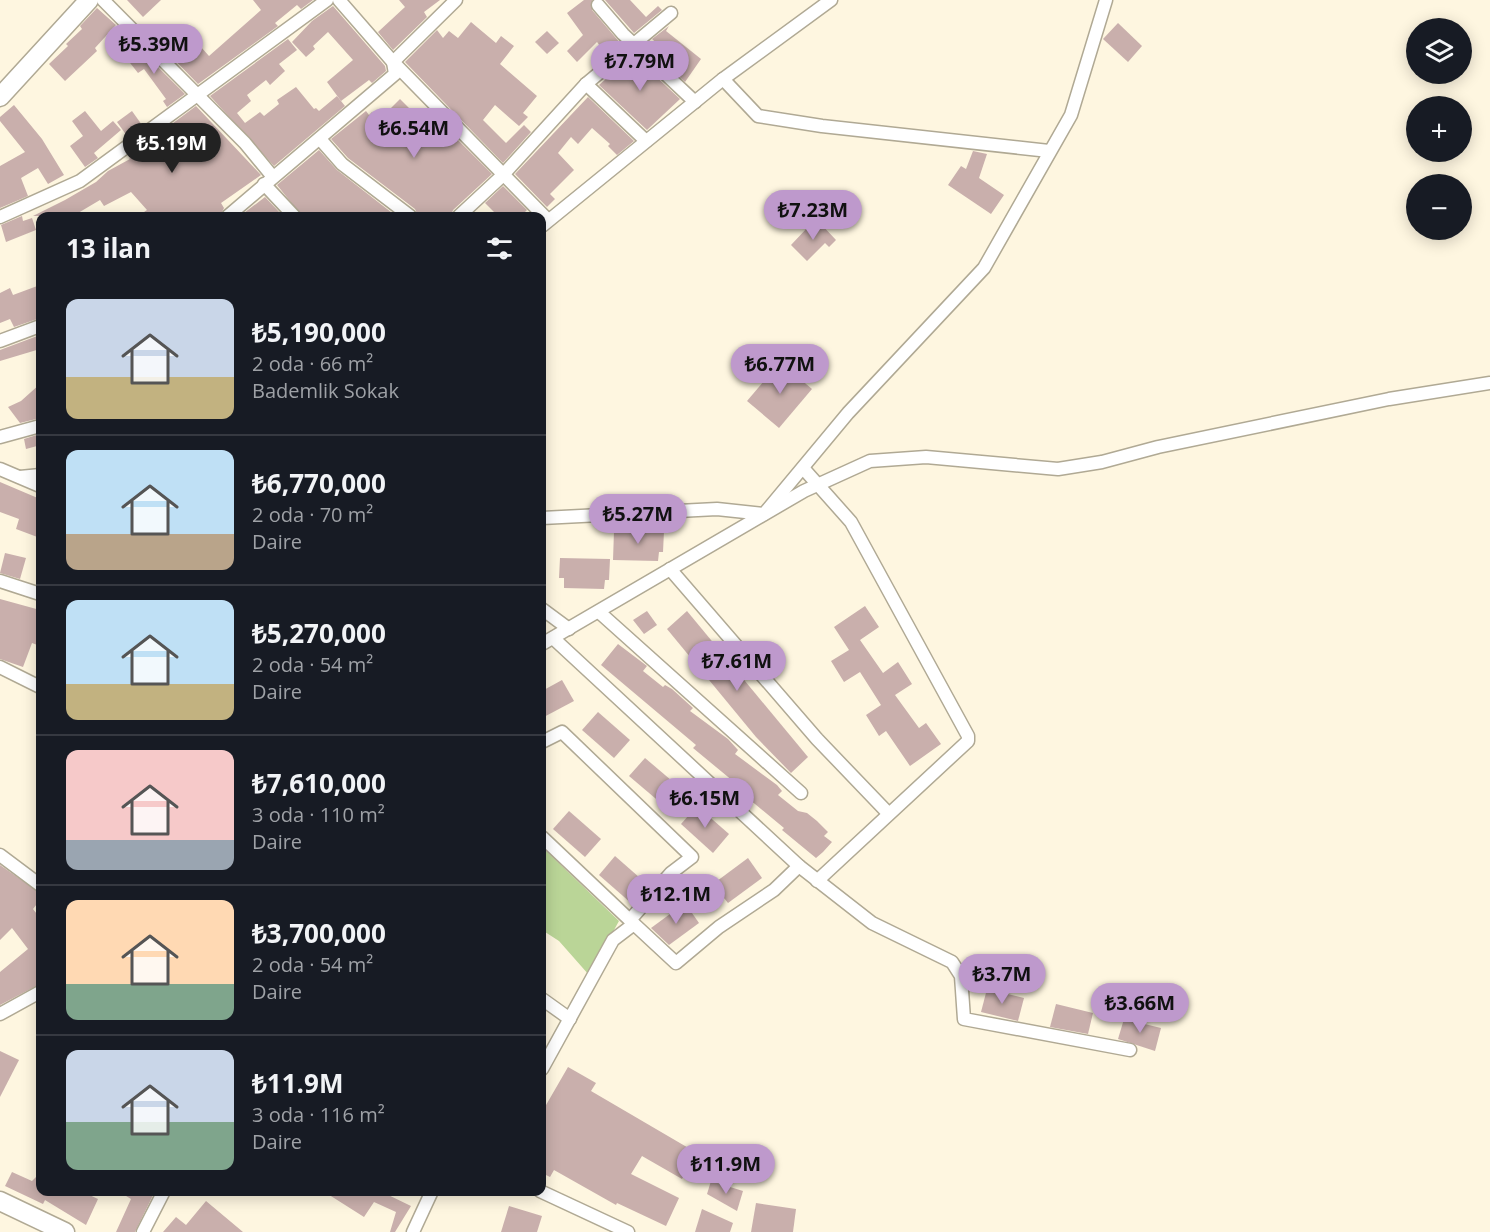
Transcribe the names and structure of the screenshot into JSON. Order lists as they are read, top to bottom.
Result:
{
  "page": {
    "map_buttons": ["+", "−"],
    "price": [
      "₺5.39M",
      "₺7.79M",
      "₺6.54M",
      "₺5.19M",
      "₺7.23M",
      "₺6.77M",
      "₺5.27M",
      "₺7.61M",
      "₺6.15M",
      "₺12.1M",
      "₺3.7M",
      "₺3.66M",
      "₺11.9M"
    ],
    "heading": "13 ilan",
    "list": [
      {
        "name": "₺5,190,000",
        "note": "2 oda · 66 m² · Bademlik Sokak"
      },
      {
        "name": "₺6,770,000",
        "note": "2 oda · 70 m² · Daire"
      },
      {
        "name": "₺5,270,000",
        "note": "2 oda · 54 m² · Daire"
      },
      {
        "name": "₺7,610,000",
        "note": "3 oda · 110 m² · Daire"
      },
      {
        "name": "₺3,700,000",
        "note": "2 oda · 54 m² · Daire"
      },
      {
        "name": "₺11.9M",
        "note": "3 oda · 116 m² · Daire"
      }
    ]
  }
}
